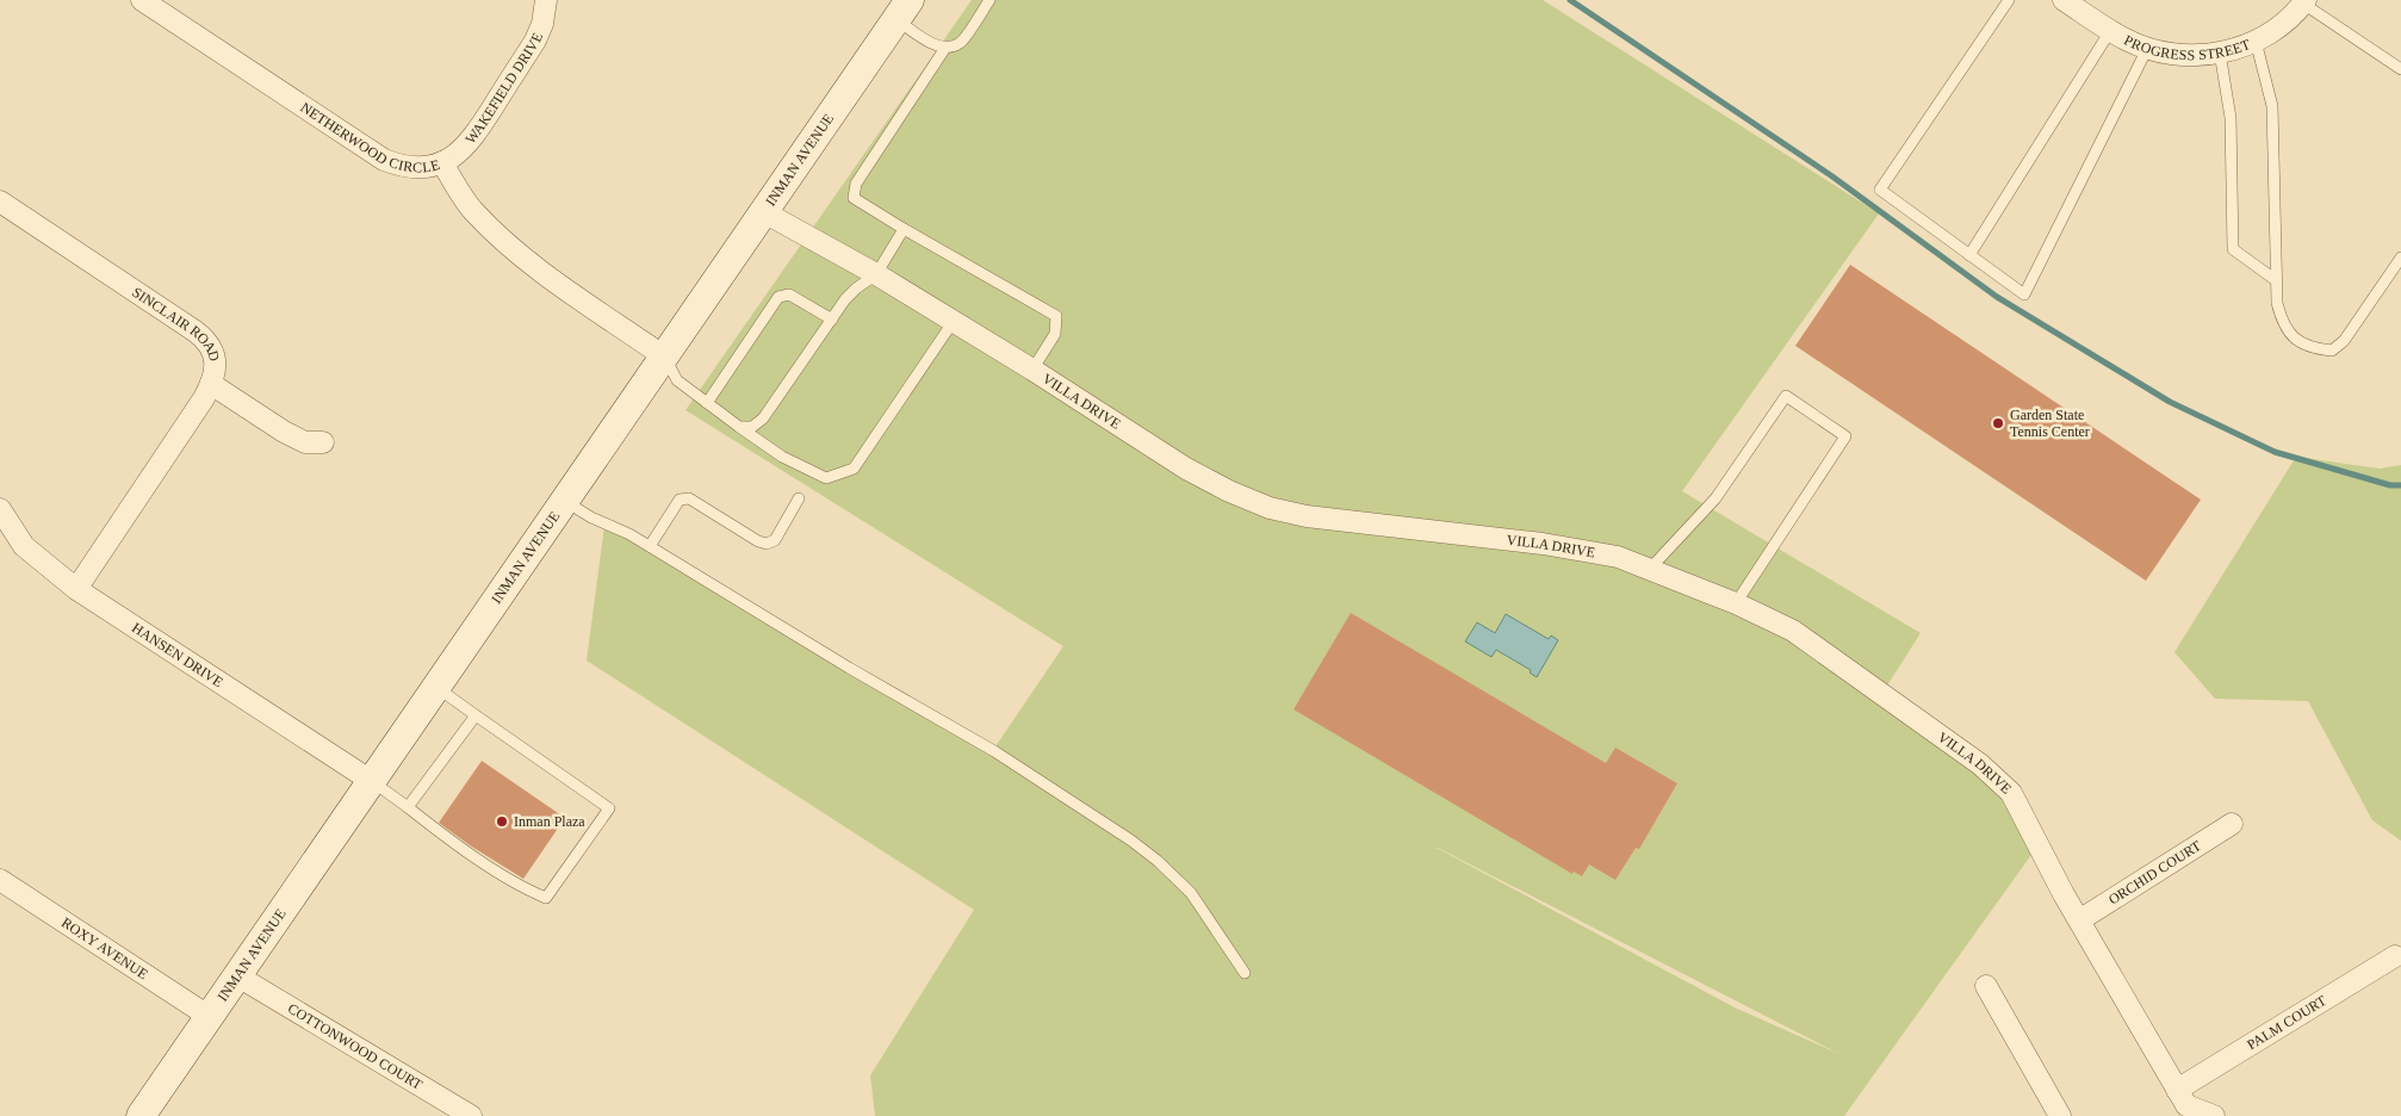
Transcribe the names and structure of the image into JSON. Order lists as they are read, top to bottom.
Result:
{
  "streets": {
    "main road": ["INMAN AVENUE"],
    "street": [
      "PROGRESS STREET",
      "WAKEFIELD DRIVE",
      "NETHERWOOD CIRCLE",
      "SINCLAIR ROAD",
      "VILLA DRIVE",
      "HANSEN DRIVE",
      "ORCHID COURT",
      "ROXY AVENUE",
      "PALM COURT",
      "COTTONWOOD COURT"
    ]
  },
  "crossings": [
    ["WAKEFIELD DRIVE", "NETHERWOOD CIRCLE"],
    ["NETHERWOOD CIRCLE", "INMAN AVENUE"],
    ["INMAN AVENUE", "VILLA DRIVE"],
    ["INMAN AVENUE", "HANSEN DRIVE"],
    ["INMAN AVENUE", "ROXY AVENUE"],
    ["INMAN AVENUE", "COTTONWOOD COURT"],
    ["SINCLAIR ROAD", "HANSEN DRIVE"],
    ["VILLA DRIVE", "ORCHID COURT"],
    ["VILLA DRIVE", "PALM COURT"]
  ],
  "places": ["Garden State Tennis Center", "Inman Plaza"]
}
